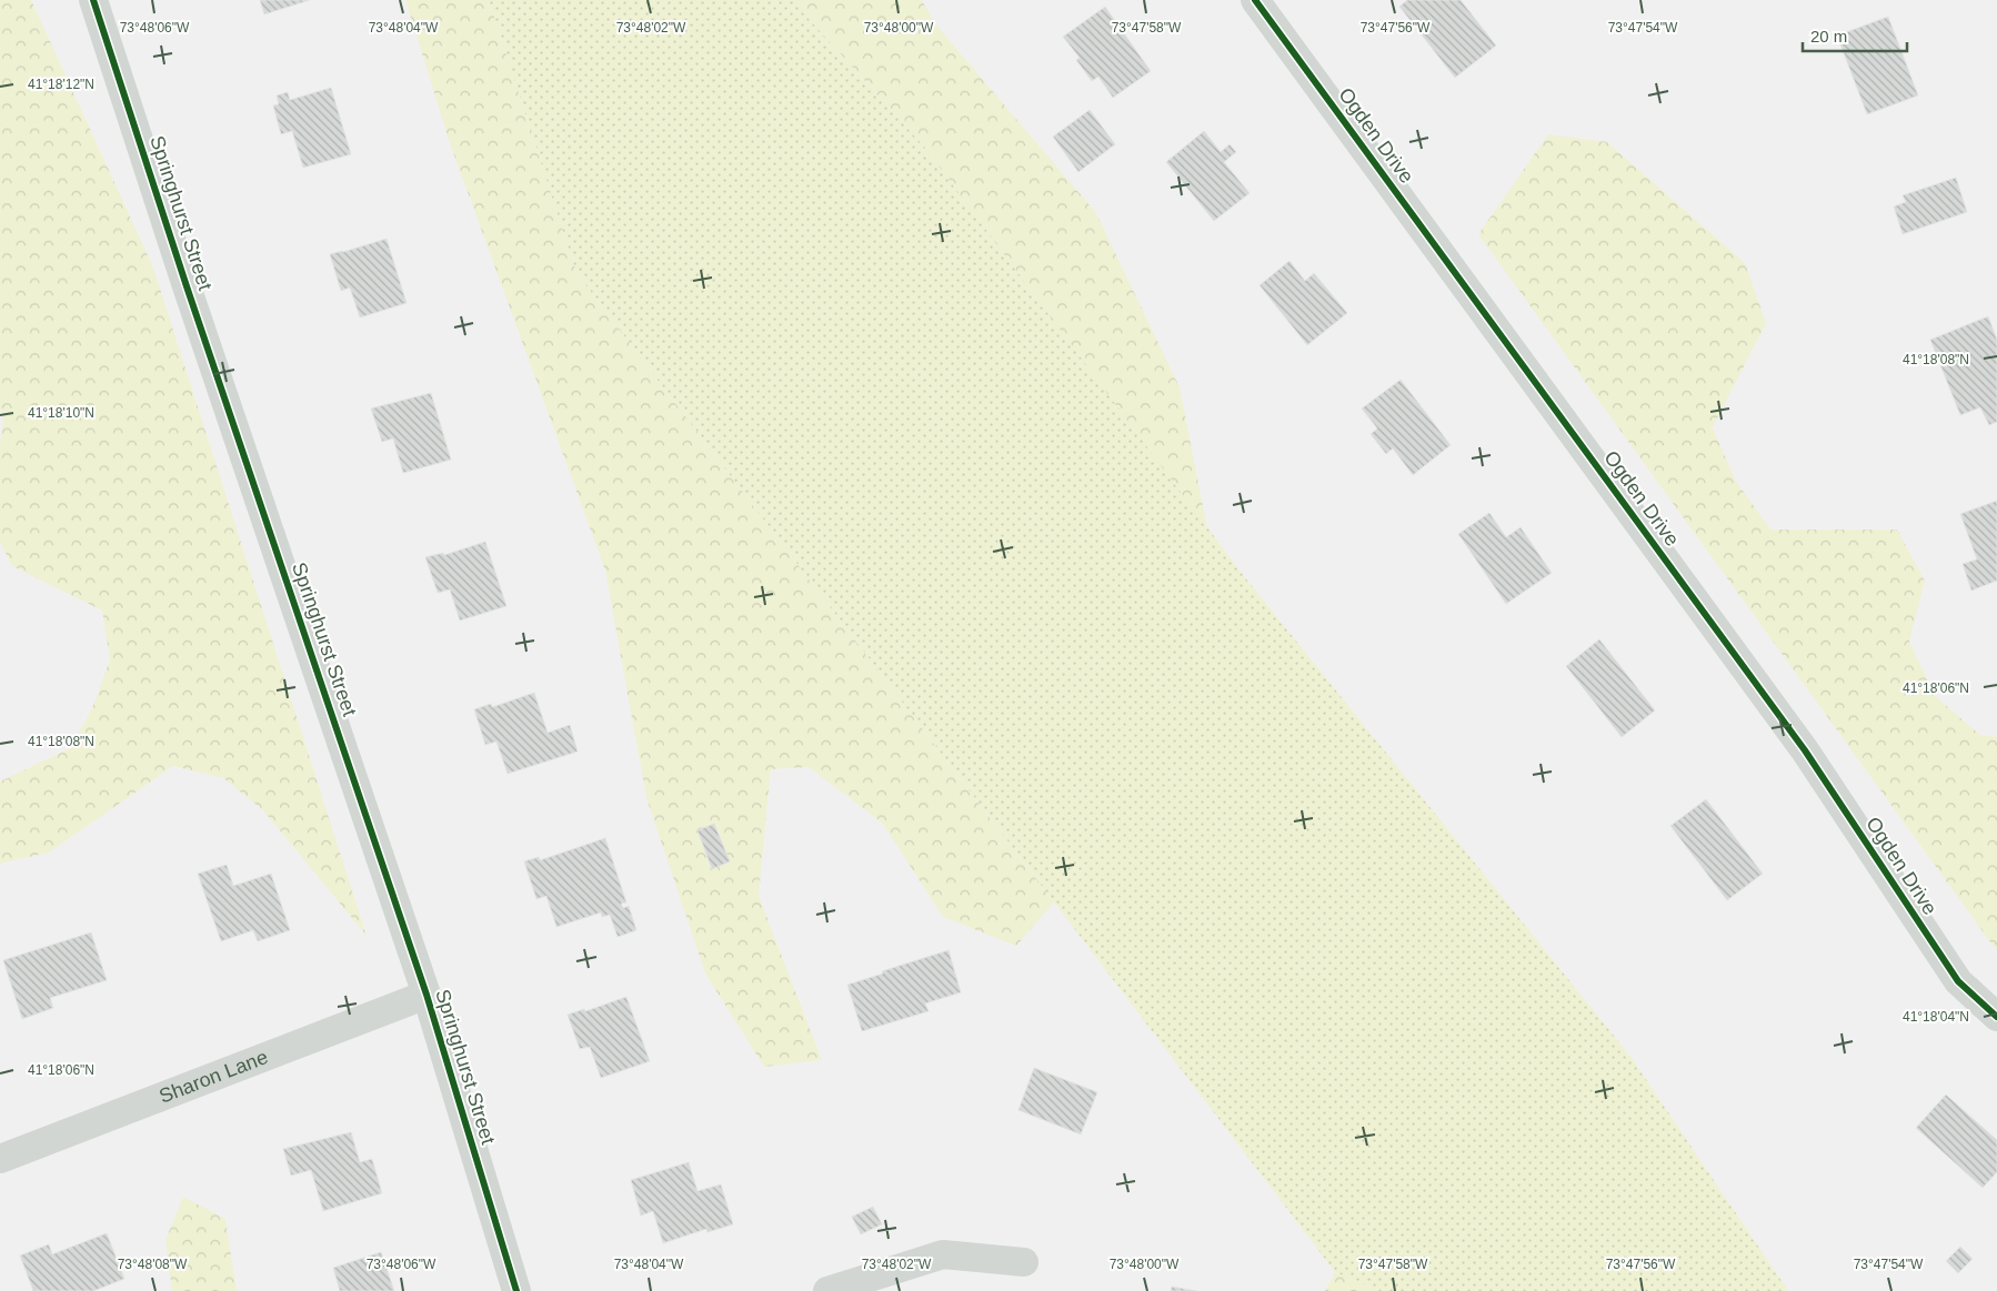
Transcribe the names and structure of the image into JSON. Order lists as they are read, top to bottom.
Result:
{
  "streets": {
    "street": ["Ogden Drive", "Springhurst Street", "Sharon Lane"]
  },
  "crossings": [
    ["Springhurst Street", "Sharon Lane"]
  ],
  "scale_bar": "20 m",
  "coordinates": [
    "73°48'06\"W",
    "73°48'04\"W",
    "73°48'02\"W",
    "73°48'00\"W",
    "73°47'58\"W",
    "73°47'56\"W",
    "73°47'54\"W",
    "41°18'12\"N",
    "41°18'08\"N",
    "41°18'10\"N",
    "41°18'06\"N",
    "41°18'04\"N",
    "73°48'08\"W"
  ]
}
